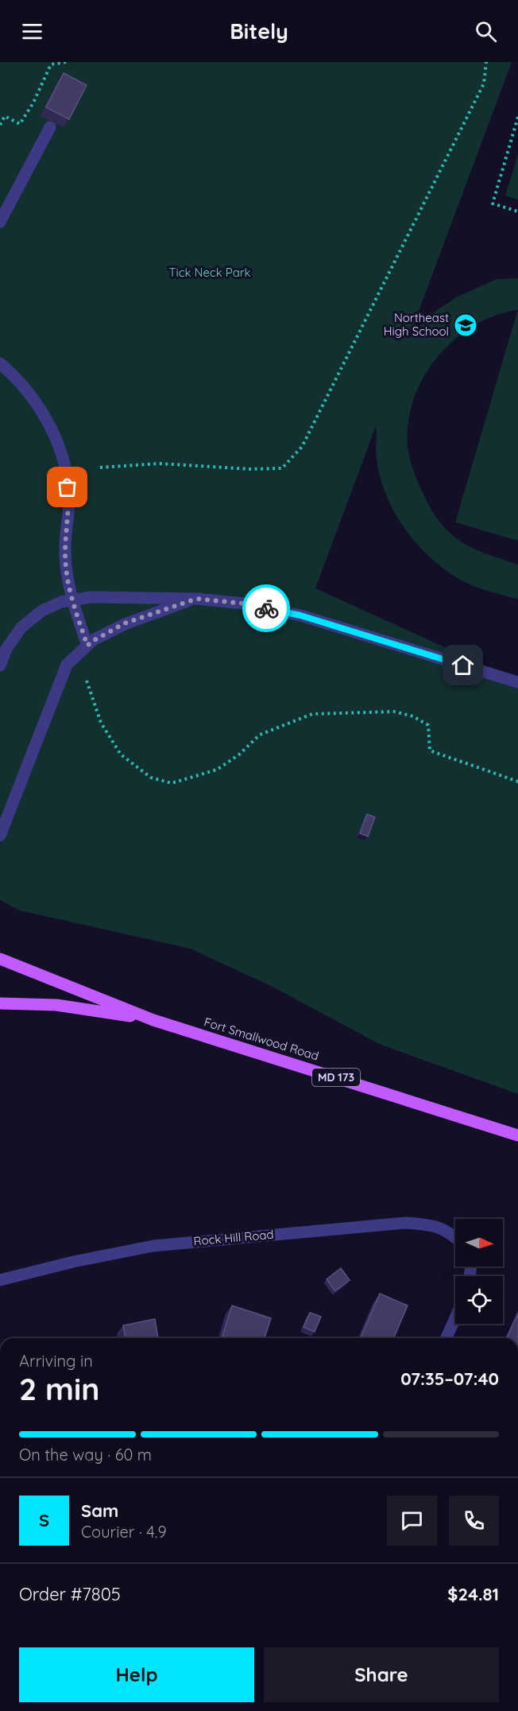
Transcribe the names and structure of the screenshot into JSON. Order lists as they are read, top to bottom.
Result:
{
  "streets": {
    "main road": ["Fort Smallwood Road", "MD 173"],
    "street": ["Rock Hill Road"]
  },
  "crossings": [
    ["Fort Smallwood Road", "MD 173"]
  ],
  "parks": ["Tick Neck Park"],
  "places": {
    "school or university": ["Northeast High School"]
  },
  "north": "right",
  "page": {
    "header": "Bitely",
    "heading": ["2 min", "Arriving in", "07:35–07:40"],
    "panel": [
      "Sam",
      "Courier · 4.9",
      "Order #7805",
      "$24.81"
    ],
    "bar": "On the way · 60 m",
    "round": "S",
    "buttons": ["Help", "Share"]
  }
}
